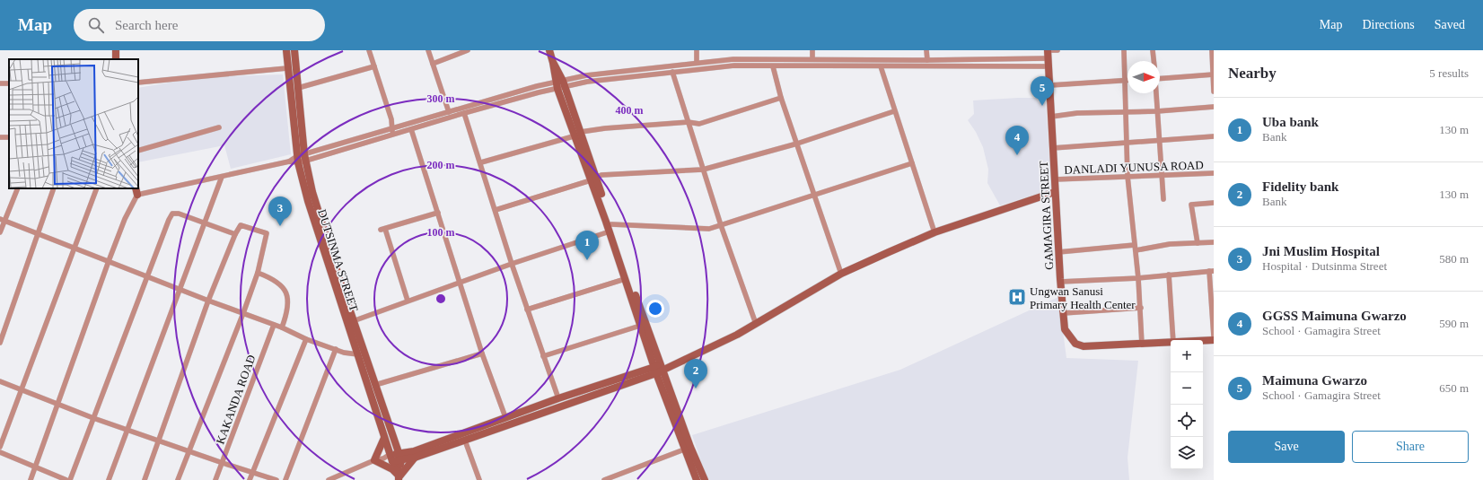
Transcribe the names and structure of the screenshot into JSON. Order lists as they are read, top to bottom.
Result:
{
  "streets": {
    "street": [
      "DANLADI YUNUSA ROAD",
      "GAMAGIRA STREET",
      "DUTSINMA STREET",
      "KAKANDA ROAD"
    ]
  },
  "crossings": [
    ["DANLADI YUNUSA ROAD", "GAMAGIRA STREET"]
  ],
  "places": {
    "hospital": ["Ungwan Sanusi Primary Health Center"]
  },
  "north": "right",
  "page": {
    "header": "Map",
    "search": "Search here",
    "nav": ["Map", "Directions", "Saved"],
    "heading": ["Nearby", "5 results"],
    "pins": [
      "5",
      "4",
      "3",
      "1",
      "2"
    ],
    "list": [
      {
        "mark": "1",
        "name": "Uba bank",
        "note": "Bank",
        "value": "130 m"
      },
      {
        "mark": "2",
        "name": "Fidelity bank",
        "note": "Bank",
        "value": "130 m"
      },
      {
        "mark": "3",
        "name": "Jni Muslim Hospital",
        "note": "Hospital · Dutsinma Street",
        "value": "580 m"
      },
      {
        "mark": "4",
        "name": "GGSS Maimuna Gwarzo",
        "note": "School · Gamagira Street",
        "value": "590 m"
      },
      {
        "mark": "5",
        "name": "Maimuna Gwarzo",
        "note": "School · Gamagira Street",
        "value": "650 m"
      }
    ],
    "map_buttons": ["+", "−"],
    "buttons": ["Save", "Share"]
  },
  "rings": [
    "300 m",
    "400 m",
    "200 m",
    "100 m"
  ]
}
